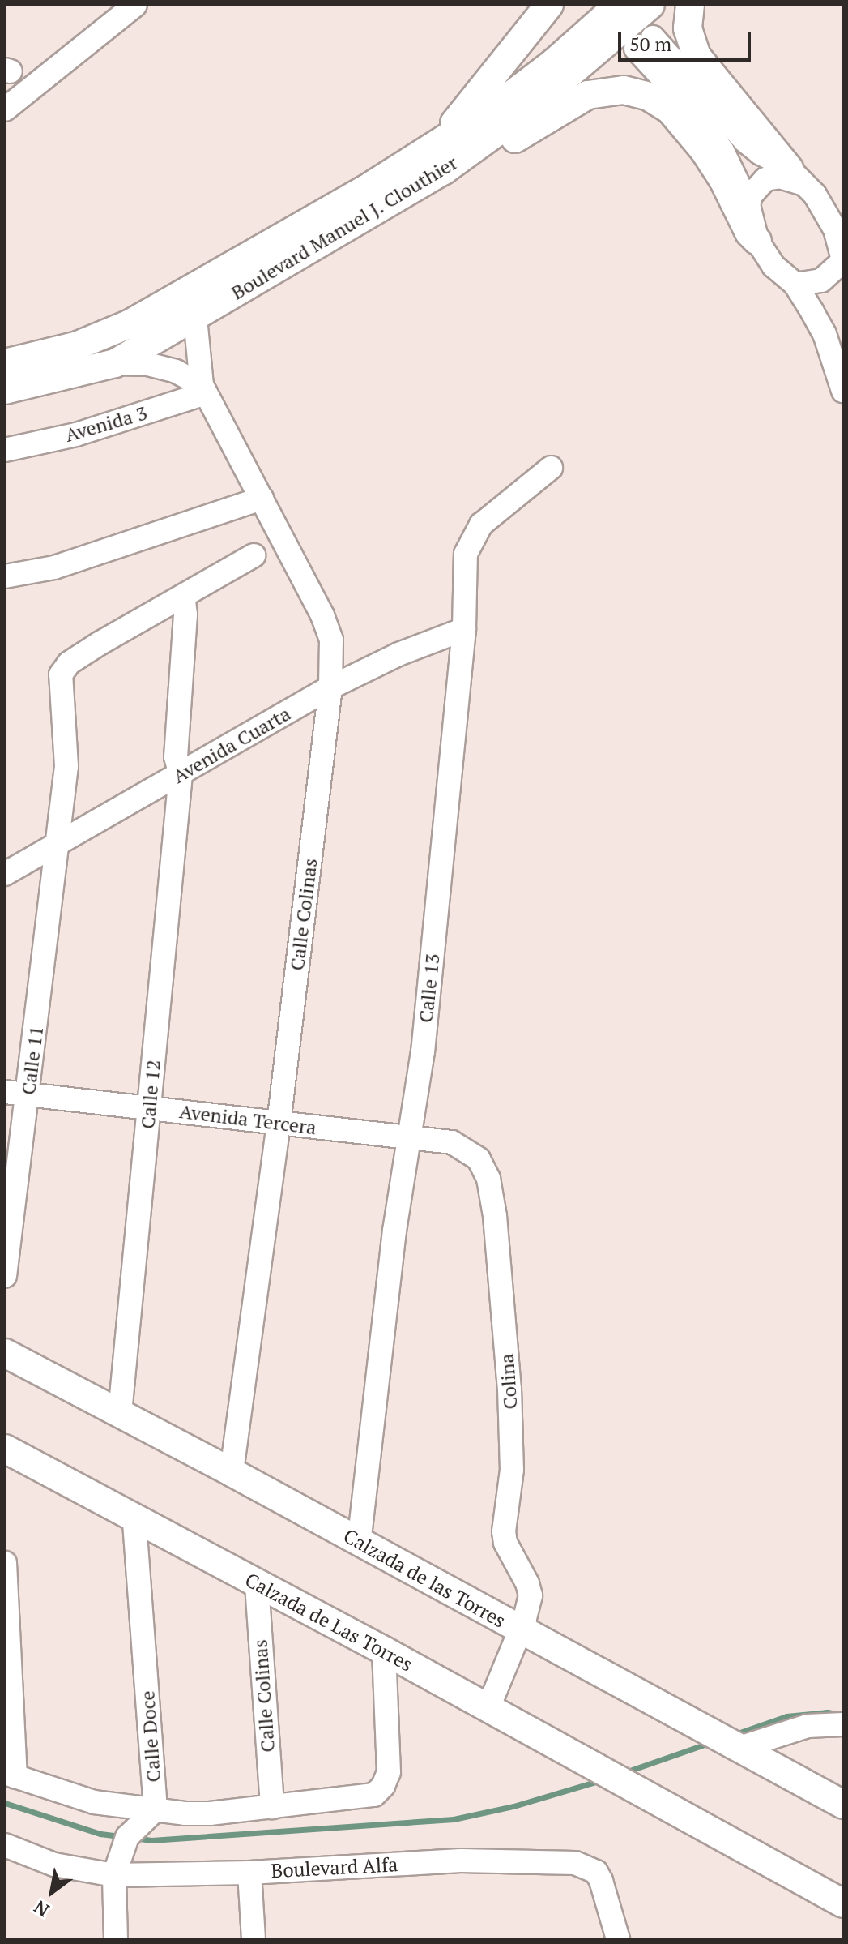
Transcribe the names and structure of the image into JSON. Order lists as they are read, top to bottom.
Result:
{
  "streets": {
    "main road": ["Boulevard Manuel J. Clouthier", "Calzada de las Torres", "Calzada de Las Torres"],
    "street": [
      "Avenida 3",
      "Avenida Cuarta",
      "Calle Colinas",
      "Calle 13",
      "Calle 11",
      "Calle 12",
      "Avenida Tercera",
      "Colina",
      "Calle Doce",
      "Boulevard Alfa"
    ]
  },
  "crossings": [
    ["Boulevard Manuel J. Clouthier", "Calle Colinas"],
    ["Avenida 3", "Calle Colinas"],
    ["Avenida Cuarta", "Calle Colinas"],
    ["Avenida Cuarta", "Calle 13"],
    ["Avenida Cuarta", "Calle 11"],
    ["Avenida Cuarta", "Calle 12"],
    ["Calle Colinas", "Avenida Tercera"],
    ["Calle Colinas", "Calzada de las Torres"],
    ["Calle Colinas", "Calzada de Las Torres"],
    ["Calle 13", "Avenida Tercera"],
    ["Calle 13", "Calzada de las Torres"],
    ["Calle 11", "Calle 12"],
    ["Calle 11", "Avenida Tercera"],
    ["Calle 12", "Avenida Tercera"],
    ["Calle 12", "Calzada de las Torres"],
    ["Avenida Tercera", "Colina"],
    ["Colina", "Calzada de las Torres"],
    ["Colina", "Calzada de Las Torres"],
    ["Calzada de Las Torres", "Calle Doce"],
    ["Calle Doce", "Boulevard Alfa"]
  ],
  "scale_bar": "50 m",
  "north": "bottom left"
}
